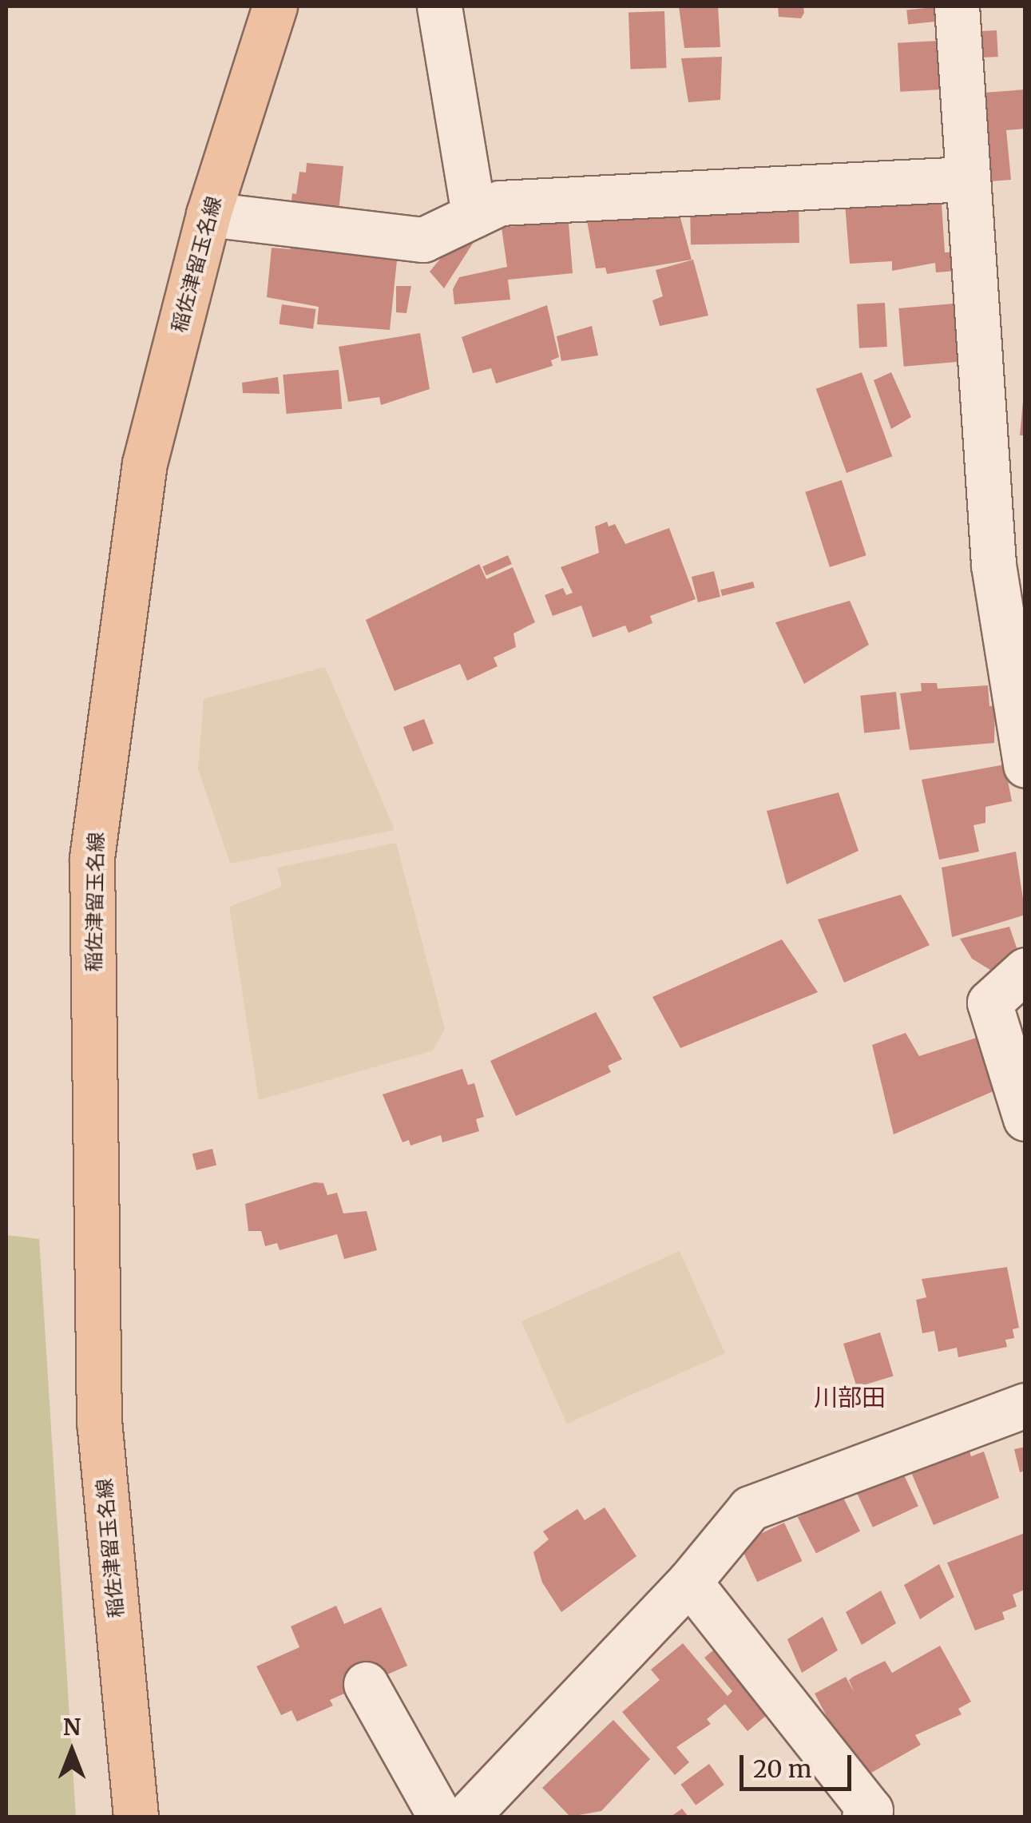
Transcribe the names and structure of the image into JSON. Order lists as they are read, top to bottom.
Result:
{
  "streets": {
    "main road": ["稲佐津留玉名線"]
  },
  "districts": ["川部田"],
  "scale_bar": "20 m",
  "north": "top"
}
